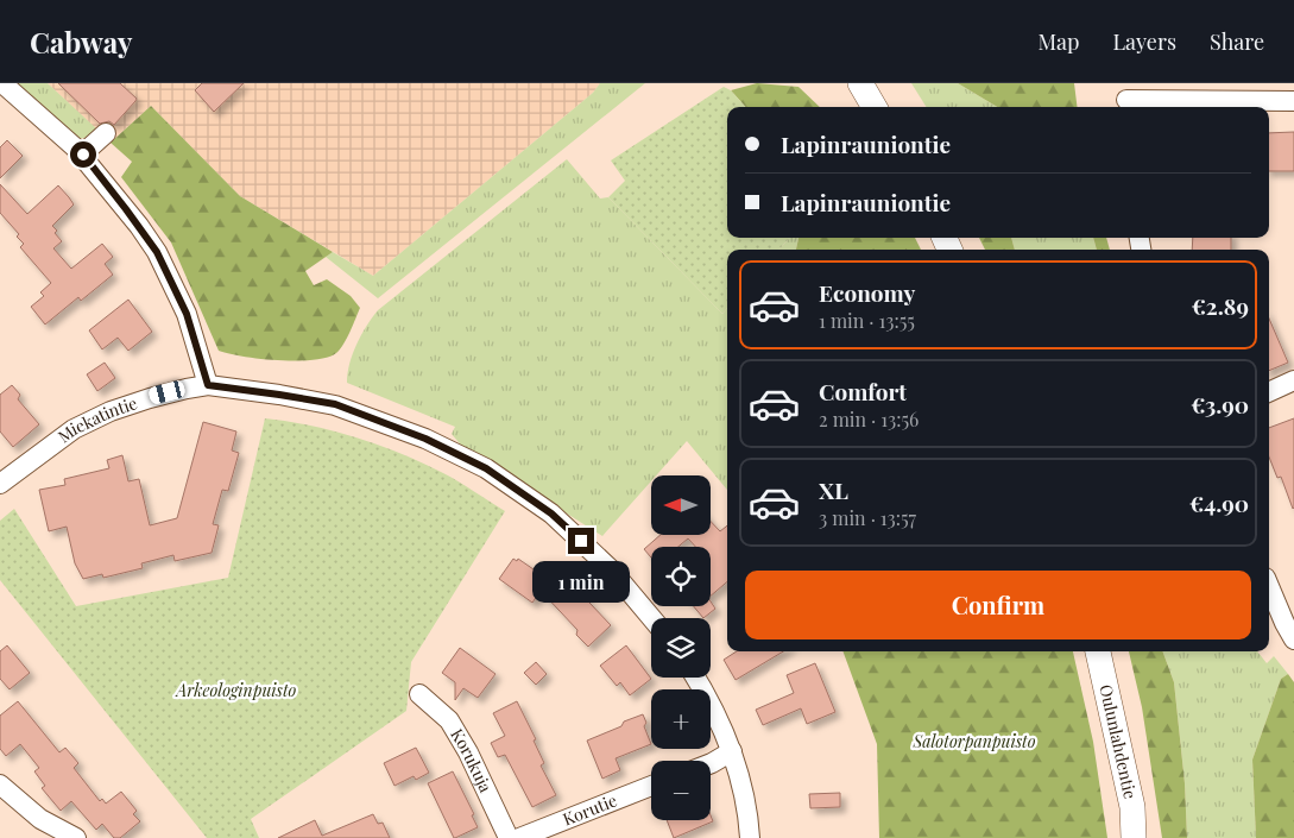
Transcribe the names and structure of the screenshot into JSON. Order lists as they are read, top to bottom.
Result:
{
  "streets": {
    "main road": ["Oulunlahdentie"],
    "street": ["Miekatintie", "Korukuja", "Korutie"]
  },
  "parks": ["Arkeologinpuisto", "Salotorpanpuisto"],
  "north": "left",
  "page": {
    "header": "Cabway",
    "nav": ["Map", "Layers", "Share"],
    "banner": ["Lapinrauniontie", "Lapinrauniontie"],
    "list": [
      {
        "name": "Economy",
        "note": "1 min · 13:55",
        "value": "€2.89"
      },
      {
        "name": "Comfort",
        "note": "2 min · 13:56",
        "value": "€3.90"
      },
      {
        "name": "XL",
        "note": "3 min · 13:57",
        "value": "€4.90"
      }
    ],
    "map_buttons": ["+", "−"],
    "buttons": "Confirm",
    "bubble": "1 min"
  }
}
